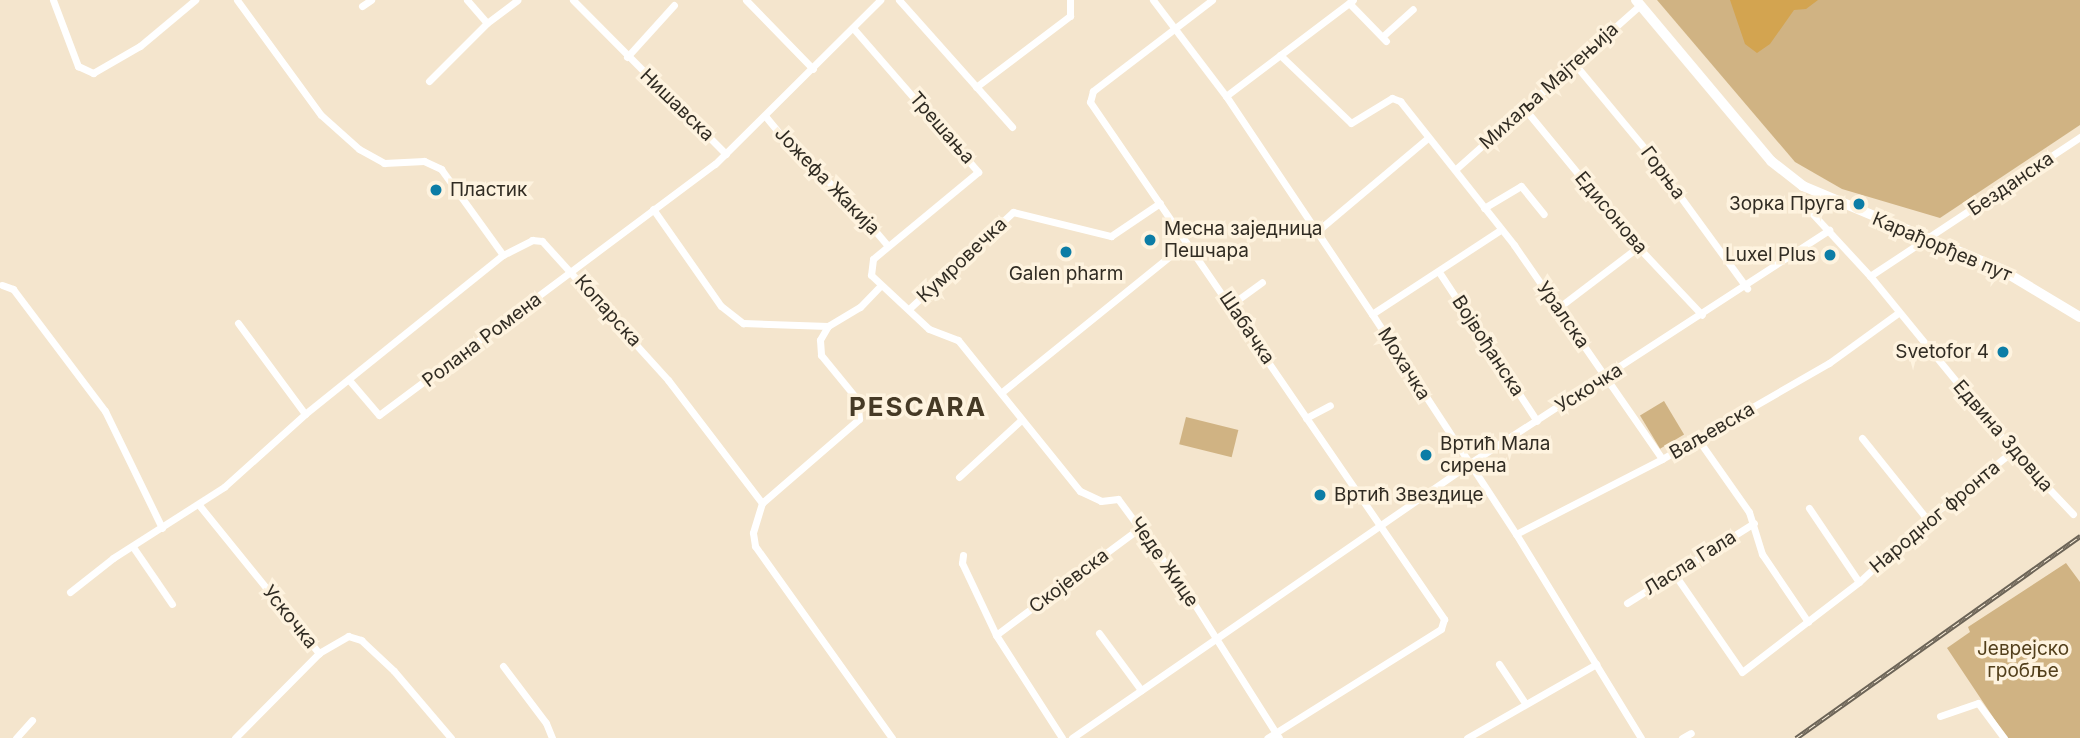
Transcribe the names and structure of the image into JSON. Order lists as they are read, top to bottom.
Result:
{
  "streets": {
    "main road": ["Карађорђев пут"],
    "street": [
      "Михаља Мајтењија",
      "Нишавска",
      "Трешања",
      "Горња",
      "Јожефа Жакија",
      "Безданска",
      "Едисонова",
      "Кумровечка",
      "Копарска",
      "Уралска",
      "Шабачка",
      "Ролана Ромена",
      "Војвођанска",
      "Мохачка",
      "Ускочка",
      "Ваљевска",
      "Едвина Здовца",
      "Народног фронта",
      "Чеде Жице",
      "Ласла Гала",
      "Скојевска"
    ]
  },
  "crossings": [
    ["Михаља Мајтењија", "Горња"],
    ["Михаља Мајтењија", "Едисонова"],
    ["Михаља Мајтењија", "Карађорђев пут"],
    ["Михаља Мајтењија", "Уралска"],
    ["Нишавска", "Ролана Ромена"],
    ["Трешања", "Јожефа Жакија"],
    ["Трешања", "Ролана Ромена"],
    ["Горња", "Ускочка"],
    ["Јожефа Жакија", "Ролана Ромена"],
    ["Безданска", "Карађорђев пут"],
    ["Безданска", "Едвина Здовца"],
    ["Едисонова", "Ускочка"],
    ["Кумровечка", "Шабачка"],
    ["Кумровечка", "Чеде Жице"],
    ["Копарска", "Ролана Ромена"],
    ["Уралска", "Ускочка"],
    ["Уралска", "Ваљевска"],
    ["Шабачка", "Мохачка"],
    ["Шабачка", "Ускочка"],
    ["Шабачка", "Чеде Жице"],
    ["Војвођанска", "Ускочка"],
    ["Мохачка", "Ускочка"],
    ["Мохачка", "Ваљевска"],
    ["Ускочка", "Едвина Здовца"],
    ["Ускочка", "Чеде Жице"],
    ["Ваљевска", "Едвина Здовца"],
    ["Едвина Здовца", "Народног фронта"],
    ["Народног фронта", "Ласла Гала"],
    ["Чеде Жице", "Скојевска"]
  ],
  "districts": ["PESCARA"],
  "parks": ["Јеврејско гробље"],
  "places": [
    "Пластик",
    "Зорка Пруга",
    "Месна заједница Пешчара",
    "Galen pharm",
    "Luxel Plus",
    "Svetofor 4",
    "Вртић Мала сирена",
    "Вртић Звездице"
  ]
}
